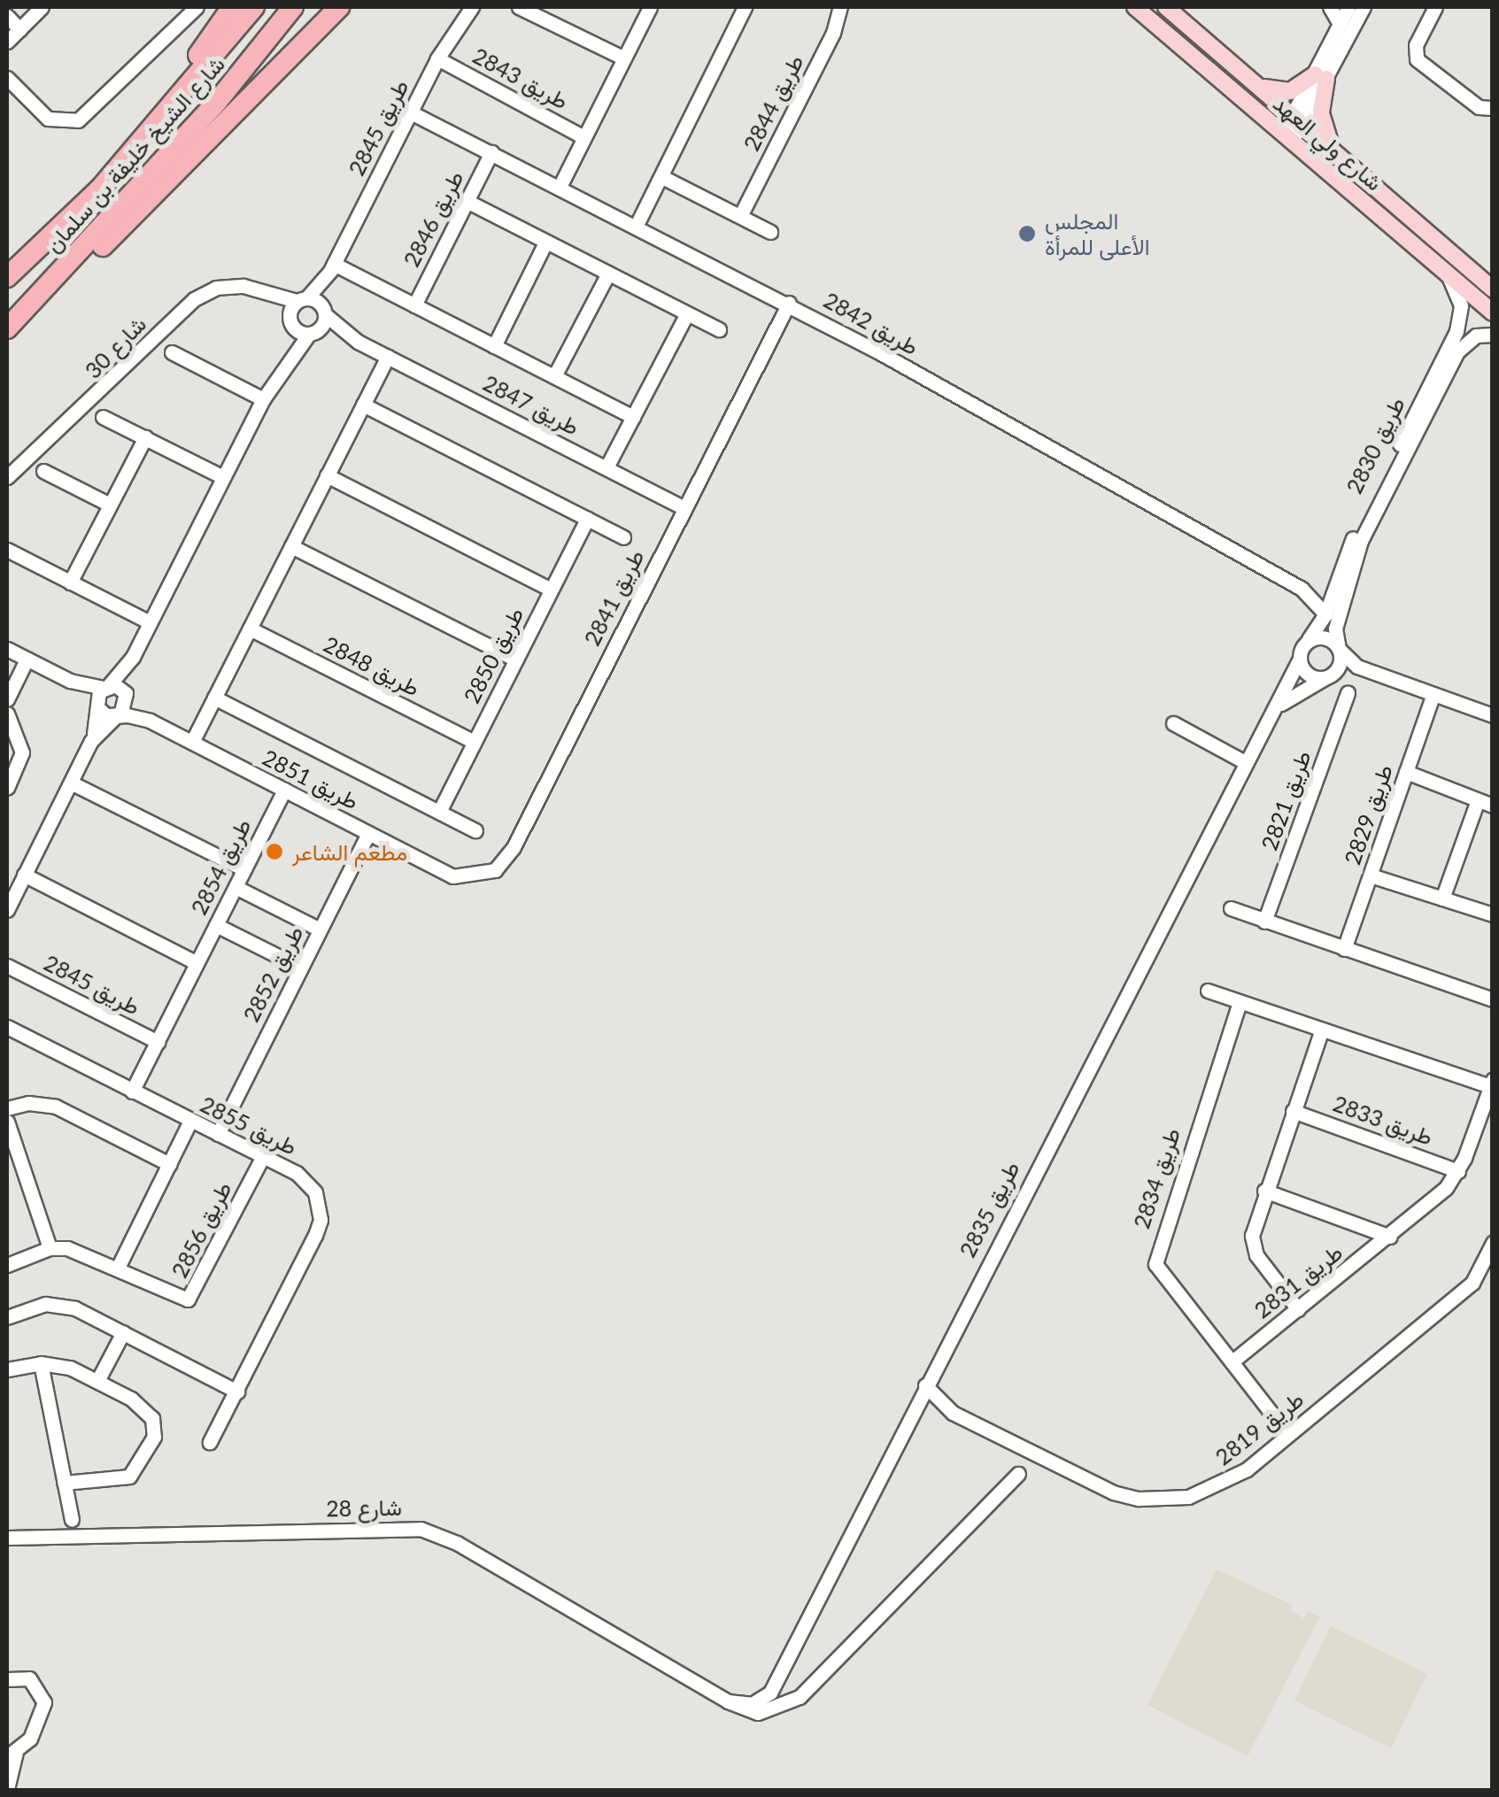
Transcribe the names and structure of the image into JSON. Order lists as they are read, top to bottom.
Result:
{
  "streets": {
    "highway": ["شارع الشيخ خليفة بن سلمان"],
    "main road": ["شارع ولي العهد"],
    "street": [
      "طريق 2843",
      "طريق 2844",
      "طريق 2845",
      "طريق 2846",
      "طريق 2842",
      "شارع 30",
      "طريق 2847",
      "طريق 2830",
      "طريق 2841",
      "طريق 2850",
      "طريق 2848",
      "طريق 2851",
      "طريق 2821",
      "طريق 2829",
      "طريق 2854",
      "طريق 2852",
      "طريق 2833",
      "طريق 2855",
      "طريق 2834",
      "طريق 2835",
      "طريق 2856",
      "طريق 2831",
      "طريق 2819",
      "شارع 28"
    ]
  },
  "crossings": [
    ["طريق 2843", "طريق 2845"],
    ["طريق 2843", "طريق 2842"],
    ["طريق 2845", "طريق 2842"],
    ["طريق 2845", "شارع 30"],
    ["طريق 2845", "طريق 2847"],
    ["طريق 2845", "طريق 2854"],
    ["شارع ولي العهد", "طريق 2830"],
    ["طريق 2846", "طريق 2842"],
    ["طريق 2842", "طريق 2830"],
    ["طريق 2842", "طريق 2841"],
    ["شارع 30", "طريق 2847"],
    ["طريق 2847", "طريق 2841"],
    ["طريق 2830", "طريق 2835"],
    ["طريق 2841", "طريق 2851"],
    ["طريق 2850", "طريق 2848"],
    ["طريق 2851", "طريق 2854"],
    ["طريق 2851", "طريق 2852"],
    ["طريق 2854", "طريق 2855"],
    ["طريق 2852", "طريق 2855"],
    ["طريق 2833", "طريق 2831"],
    ["طريق 2855", "طريق 2856"],
    ["طريق 2834", "طريق 2831"],
    ["طريق 2834", "طريق 2819"],
    ["طريق 2835", "طريق 2819"],
    ["طريق 2835", "شارع 28"]
  ],
  "places": ["المجلس الأعلى للمرأة", "مطعم الشاعر"]
}
